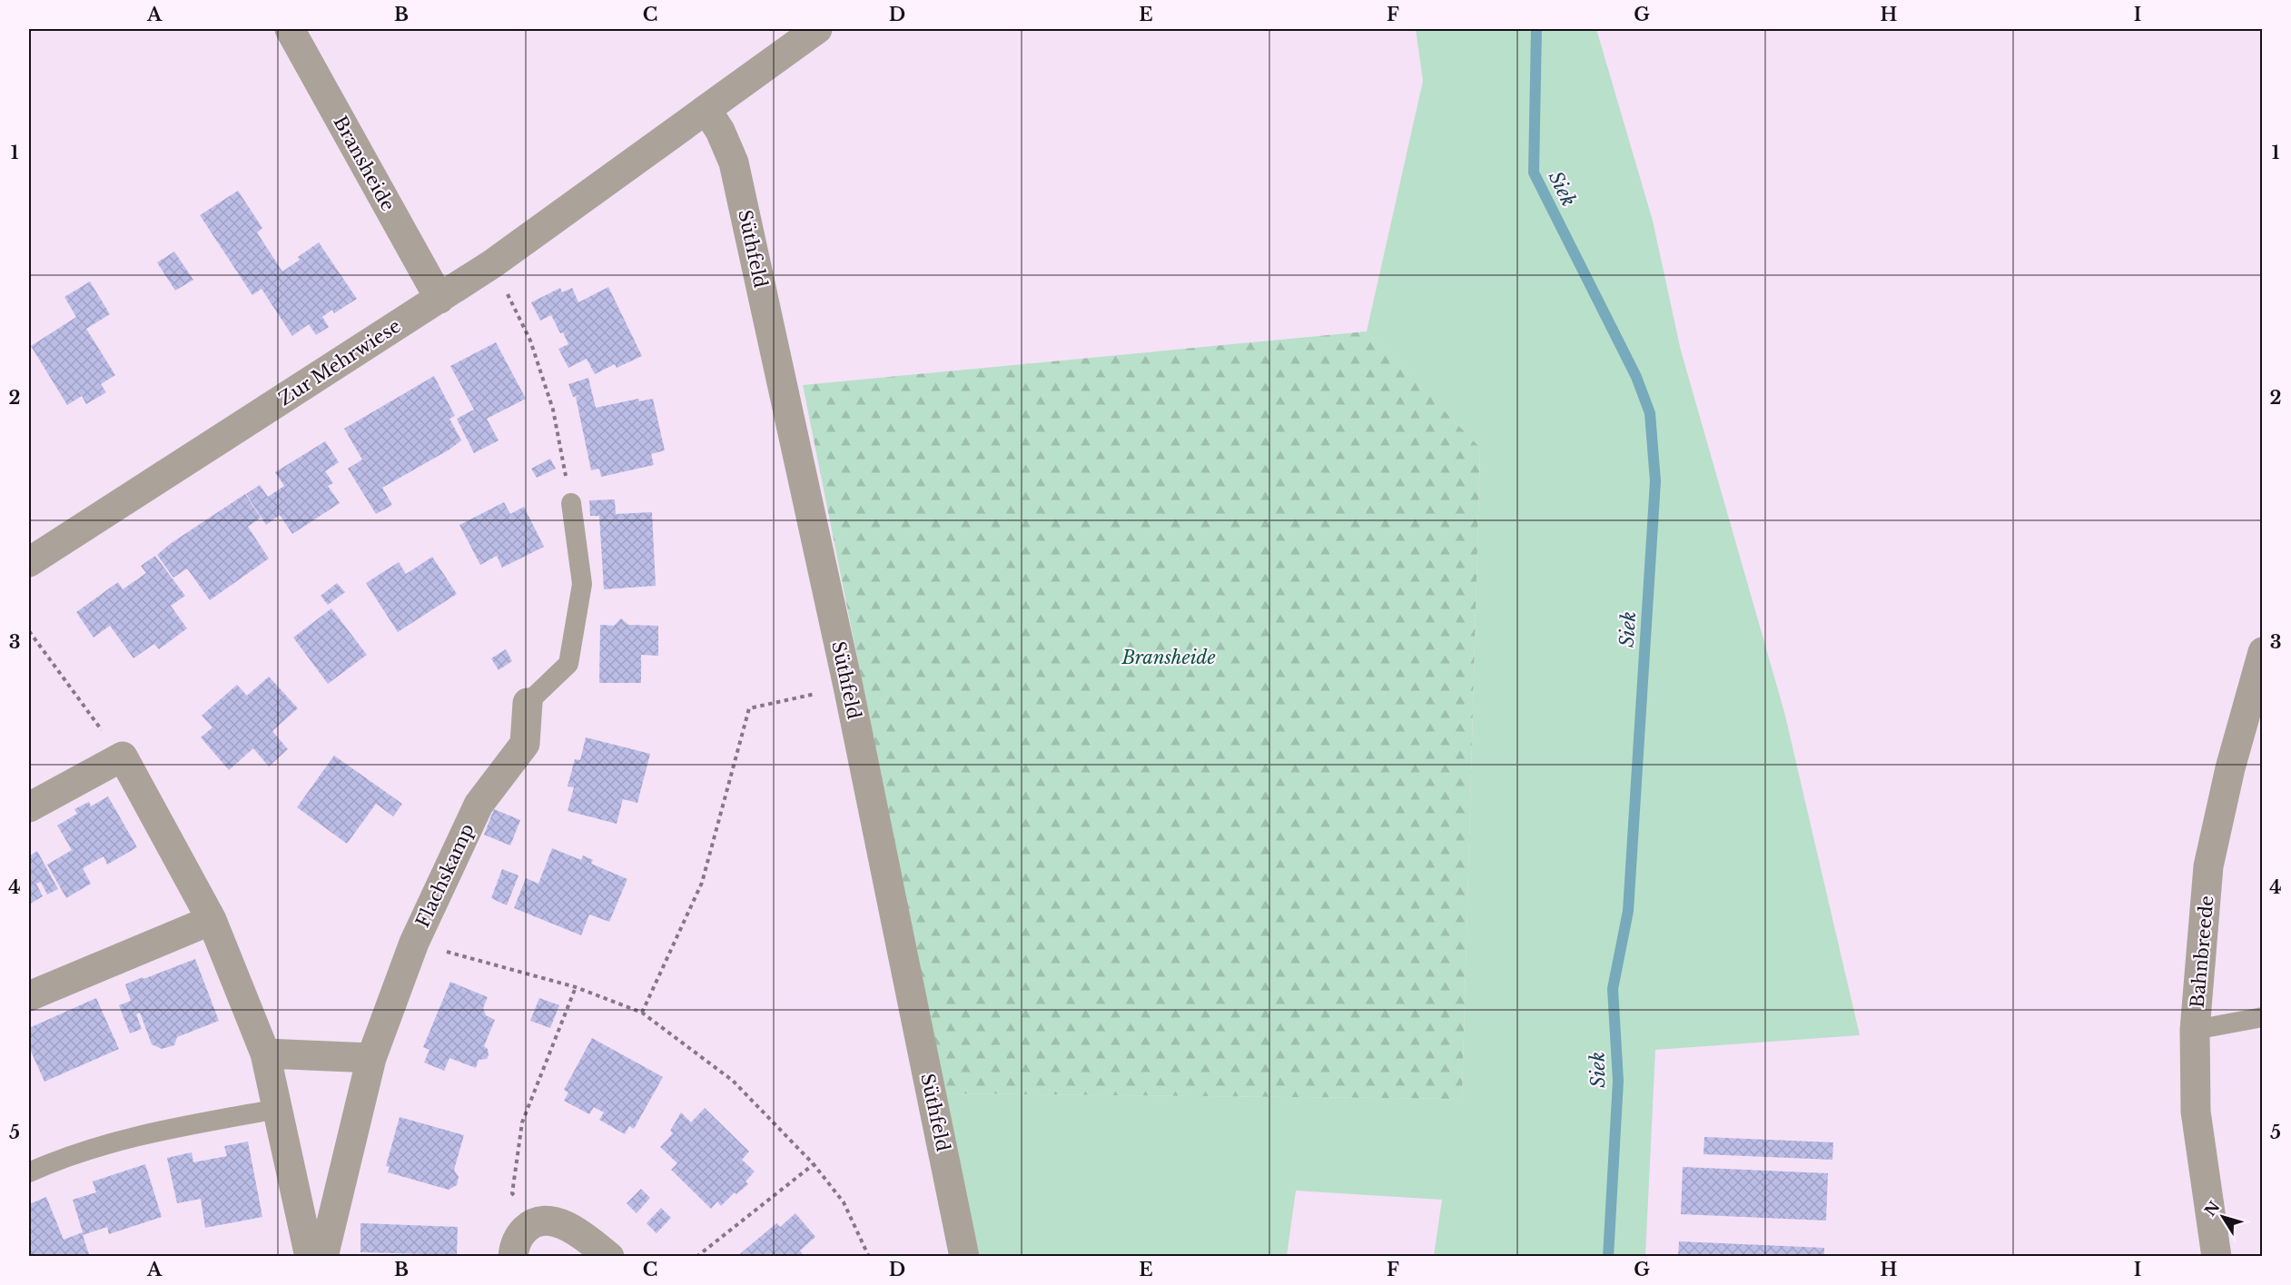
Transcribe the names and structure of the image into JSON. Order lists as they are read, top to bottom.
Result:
{
  "streets": {
    "street": [
      "Bransheide",
      "Süthfeld",
      "Zur Mehrwiese",
      "Flachskamp",
      "Bahnbreede"
    ]
  },
  "crossings": [
    ["Bransheide", "Zur Mehrwiese"],
    ["Süthfeld", "Zur Mehrwiese"]
  ],
  "water": ["Siek"],
  "parks": ["Bransheide"],
  "north": "top left",
  "grid": {
    "columns": [
      "A",
      "B",
      "C",
      "D",
      "E",
      "F",
      "G",
      "H",
      "I"
    ],
    "rows": [
      "1",
      "2",
      "3",
      "4",
      "5"
    ]
  }
}
